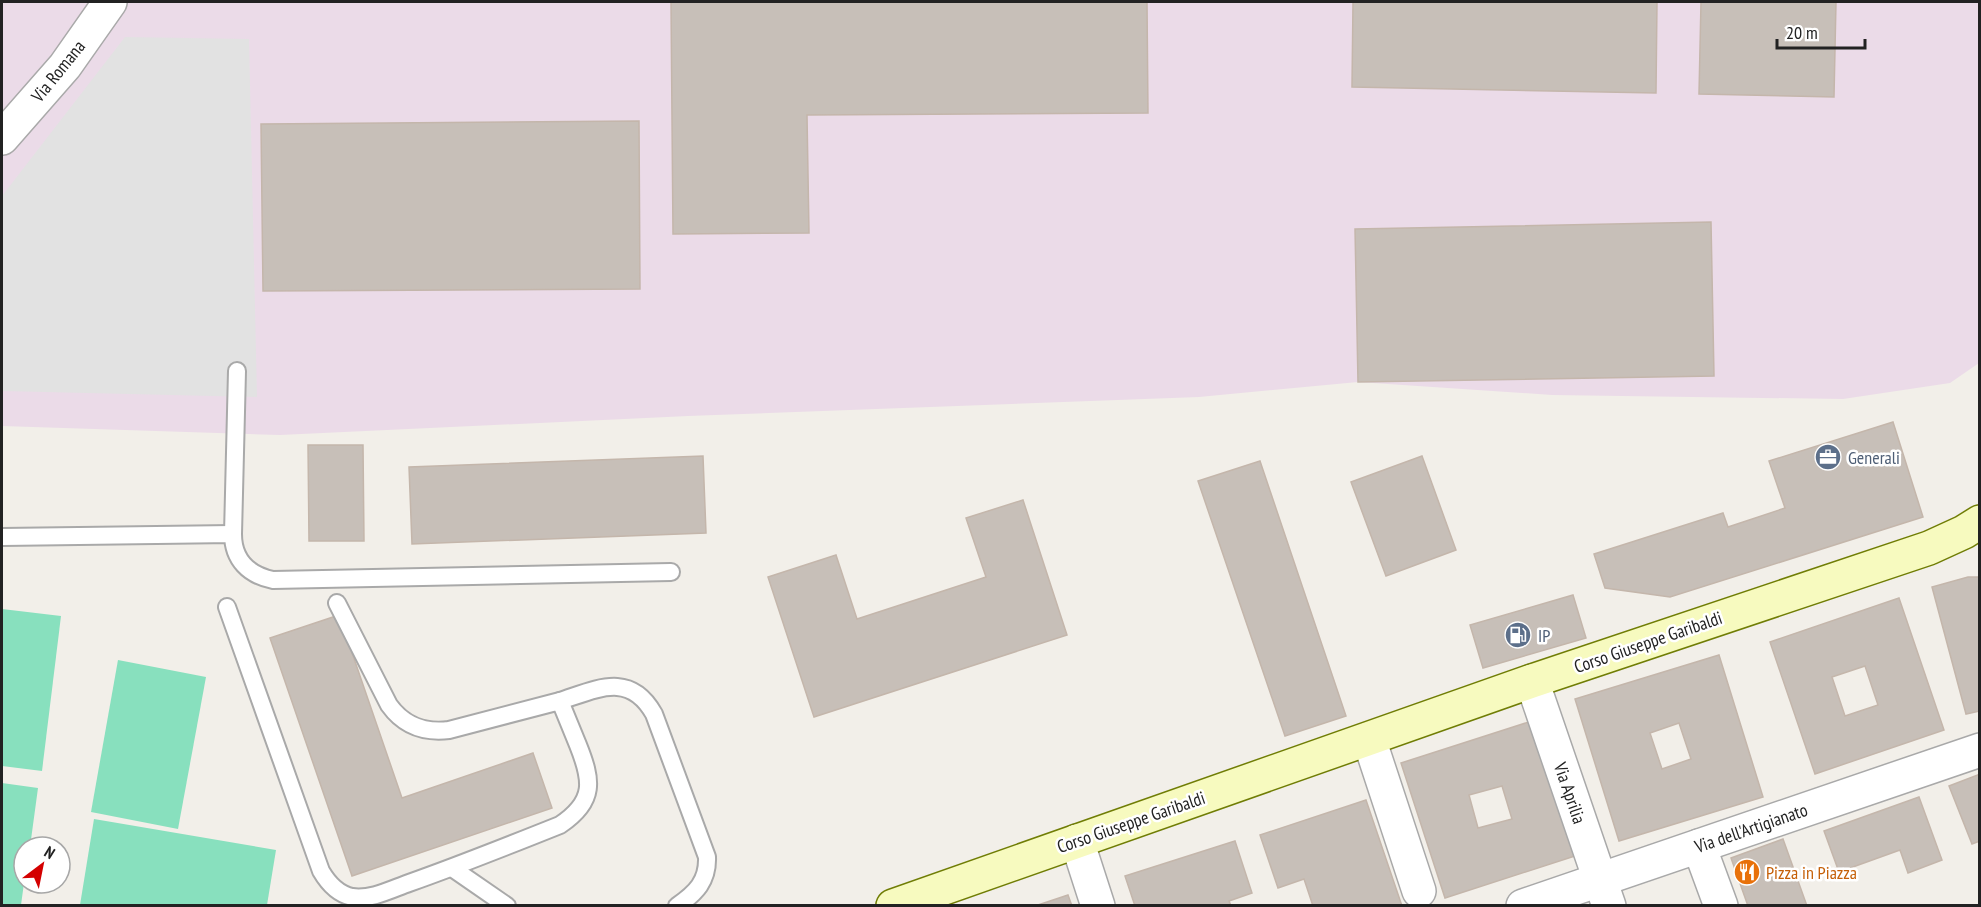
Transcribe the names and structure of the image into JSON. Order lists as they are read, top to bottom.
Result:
{
  "streets": {
    "main road": ["Corso Giuseppe Garibaldi"],
    "street": ["Via Romana", "Via Aprilia", "Via dell'Artigianato"]
  },
  "crossings": [
    ["Corso Giuseppe Garibaldi", "Via Aprilia"],
    ["Via Aprilia", "Via dell'Artigianato"]
  ],
  "places": {
    "office": ["Generali"],
    "fuel station": ["IP"],
    "restaurant": ["Pizza in Piazza"]
  },
  "scale_bar": "20 m",
  "north": "top right"
}
